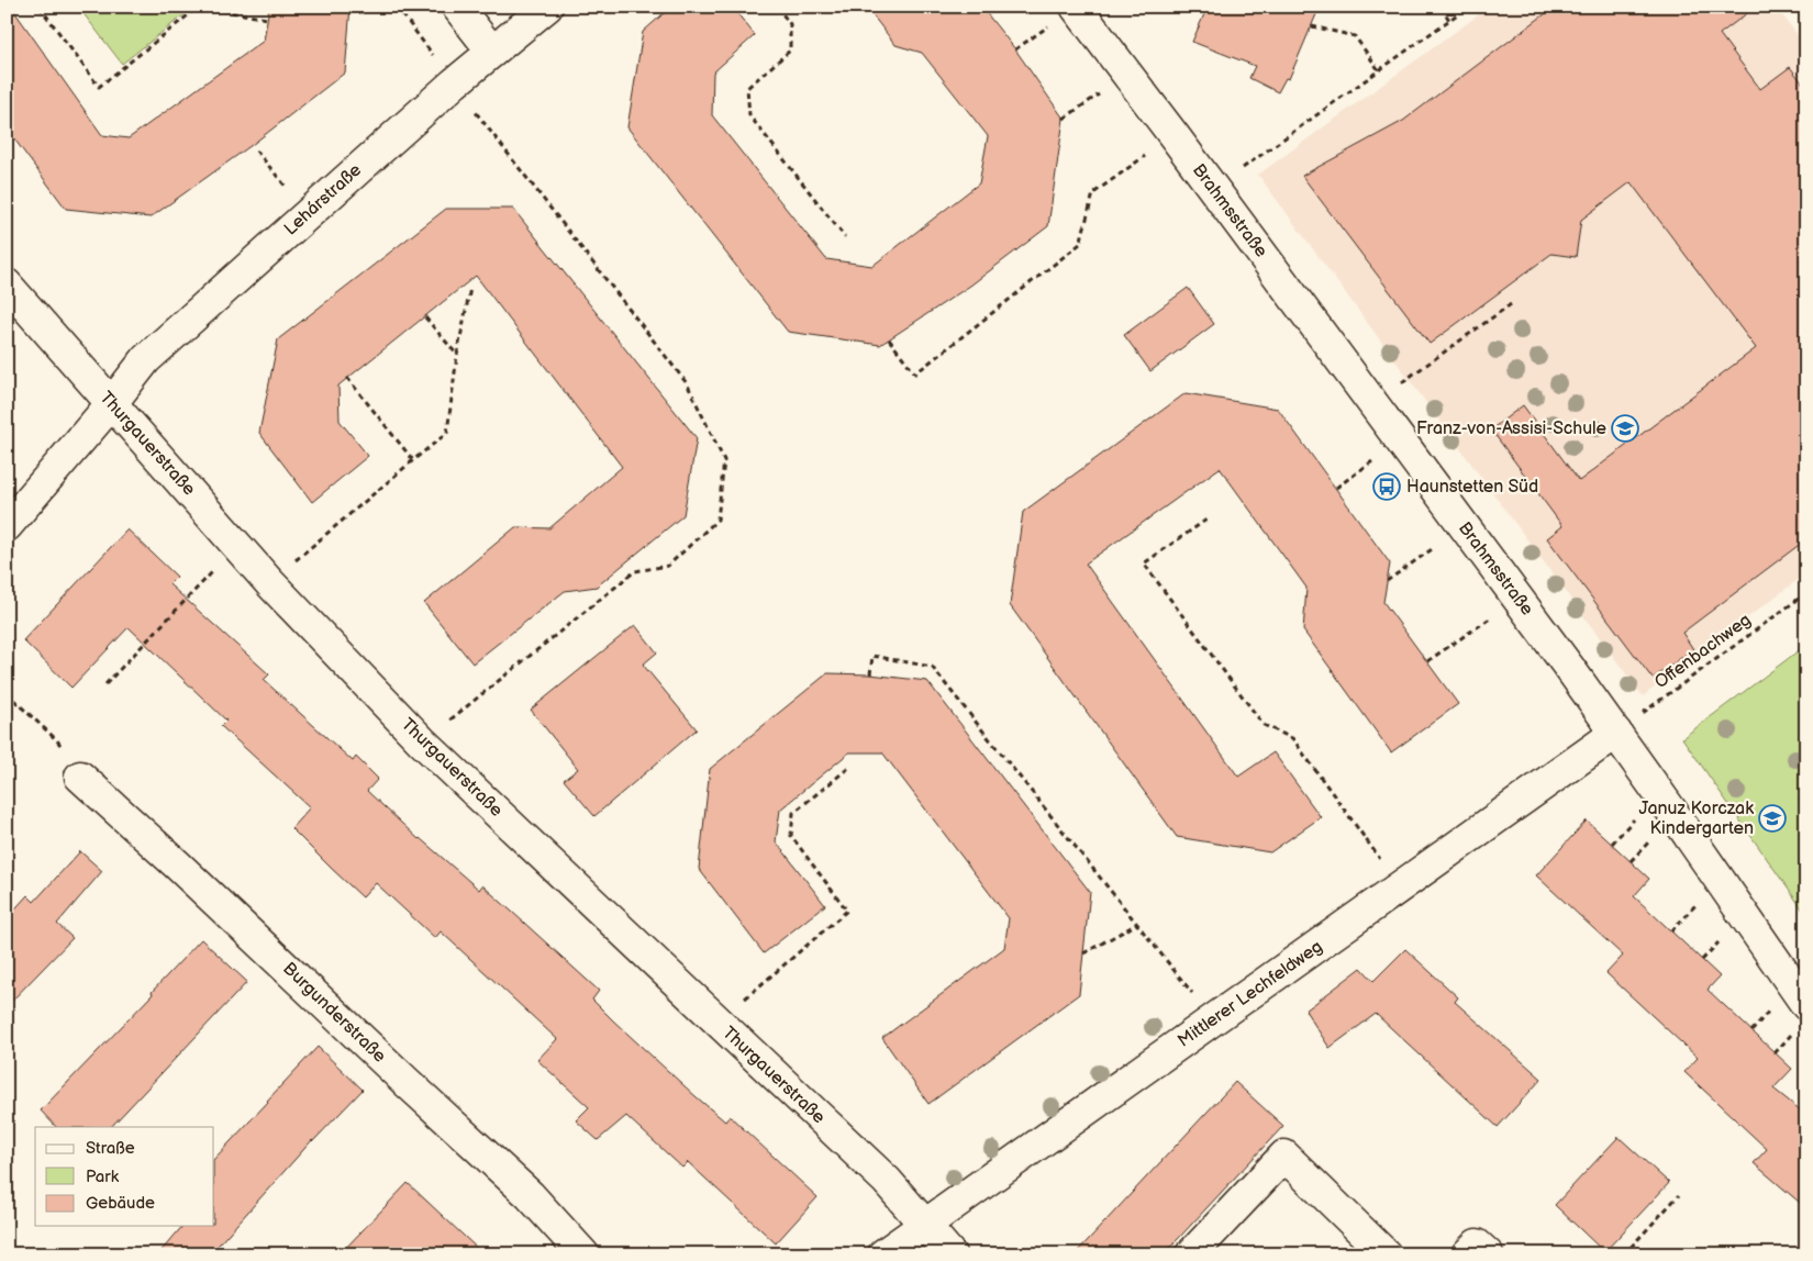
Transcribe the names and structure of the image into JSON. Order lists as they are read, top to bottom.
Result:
{
  "streets": {
    "street": [
      "Lehárstraße",
      "Brahmsstraße",
      "Thurgauerstraße",
      "Mittlerer Lechfeldweg",
      "Burgunderstraße"
    ],
    "path": ["Offenbachweg"]
  },
  "crossings": [
    ["Lehárstraße", "Thurgauerstraße"],
    ["Brahmsstraße", "Offenbachweg"],
    ["Brahmsstraße", "Mittlerer Lechfeldweg"],
    ["Thurgauerstraße", "Mittlerer Lechfeldweg"],
    ["Offenbachweg", "Mittlerer Lechfeldweg"]
  ],
  "places": {
    "school or university": ["Franz-von-Assisi-Schule", "Januz Korczak Kindergarten"],
    "bus stop": ["Haunstetten Süd"]
  },
  "legend": ["Straße", "Park", "Gebäude"]
}
